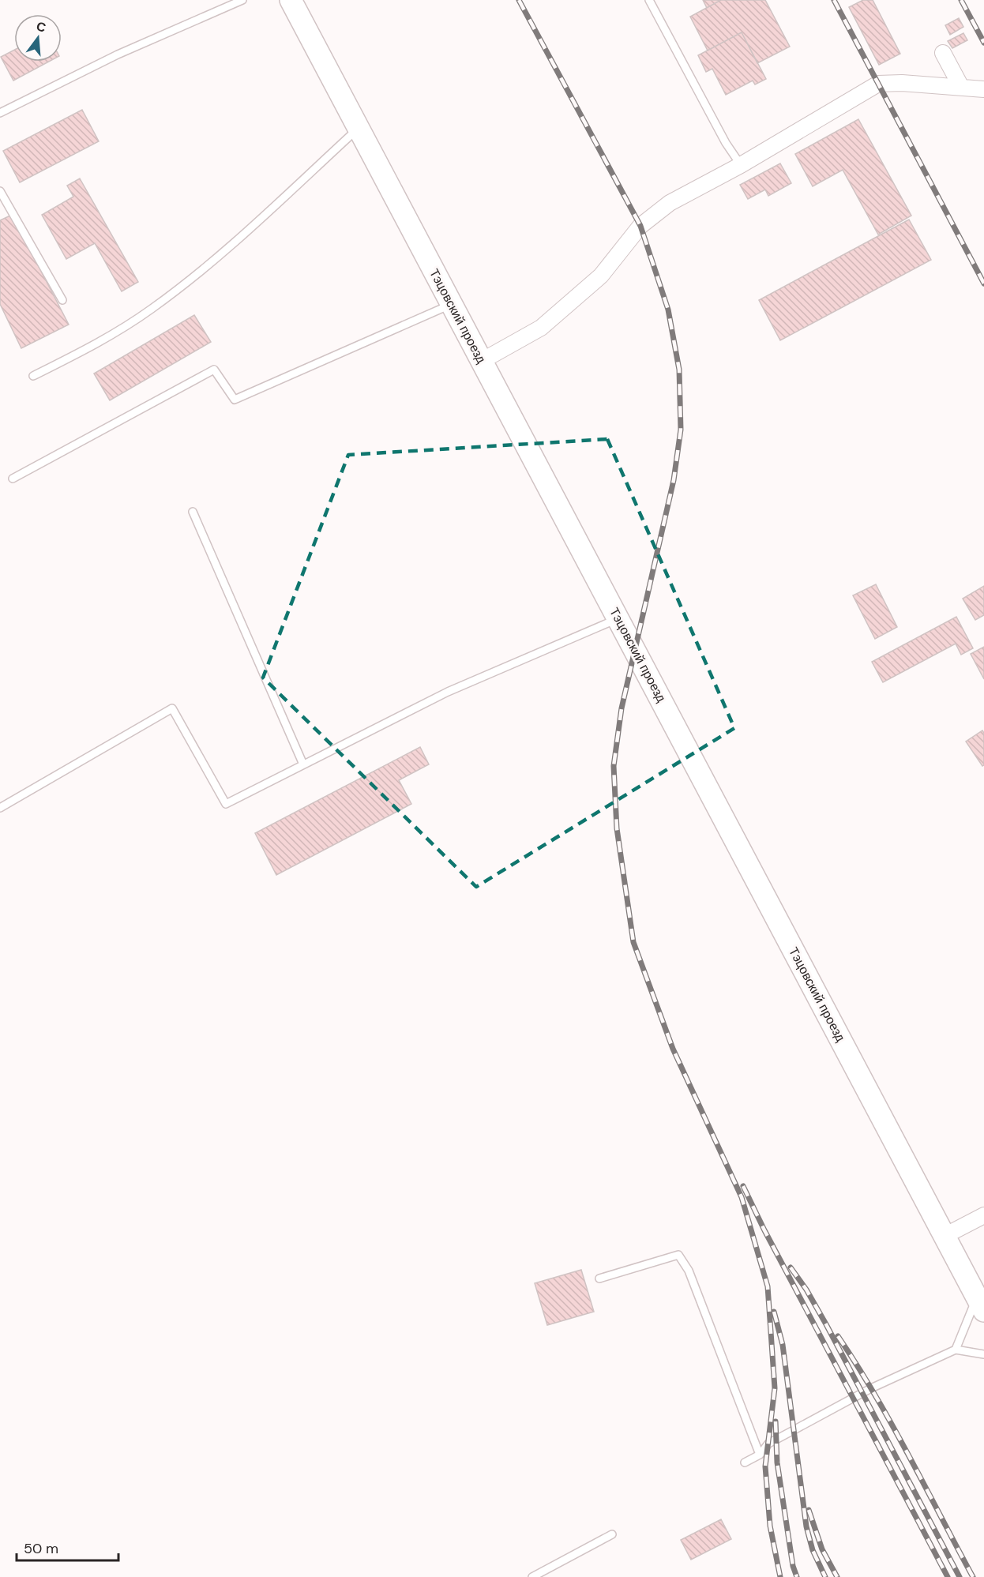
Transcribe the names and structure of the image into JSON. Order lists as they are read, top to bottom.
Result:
{
  "streets": {
    "street": ["Тэцовский проезд"]
  },
  "scale_bar": "50 m",
  "north": "top"
}
